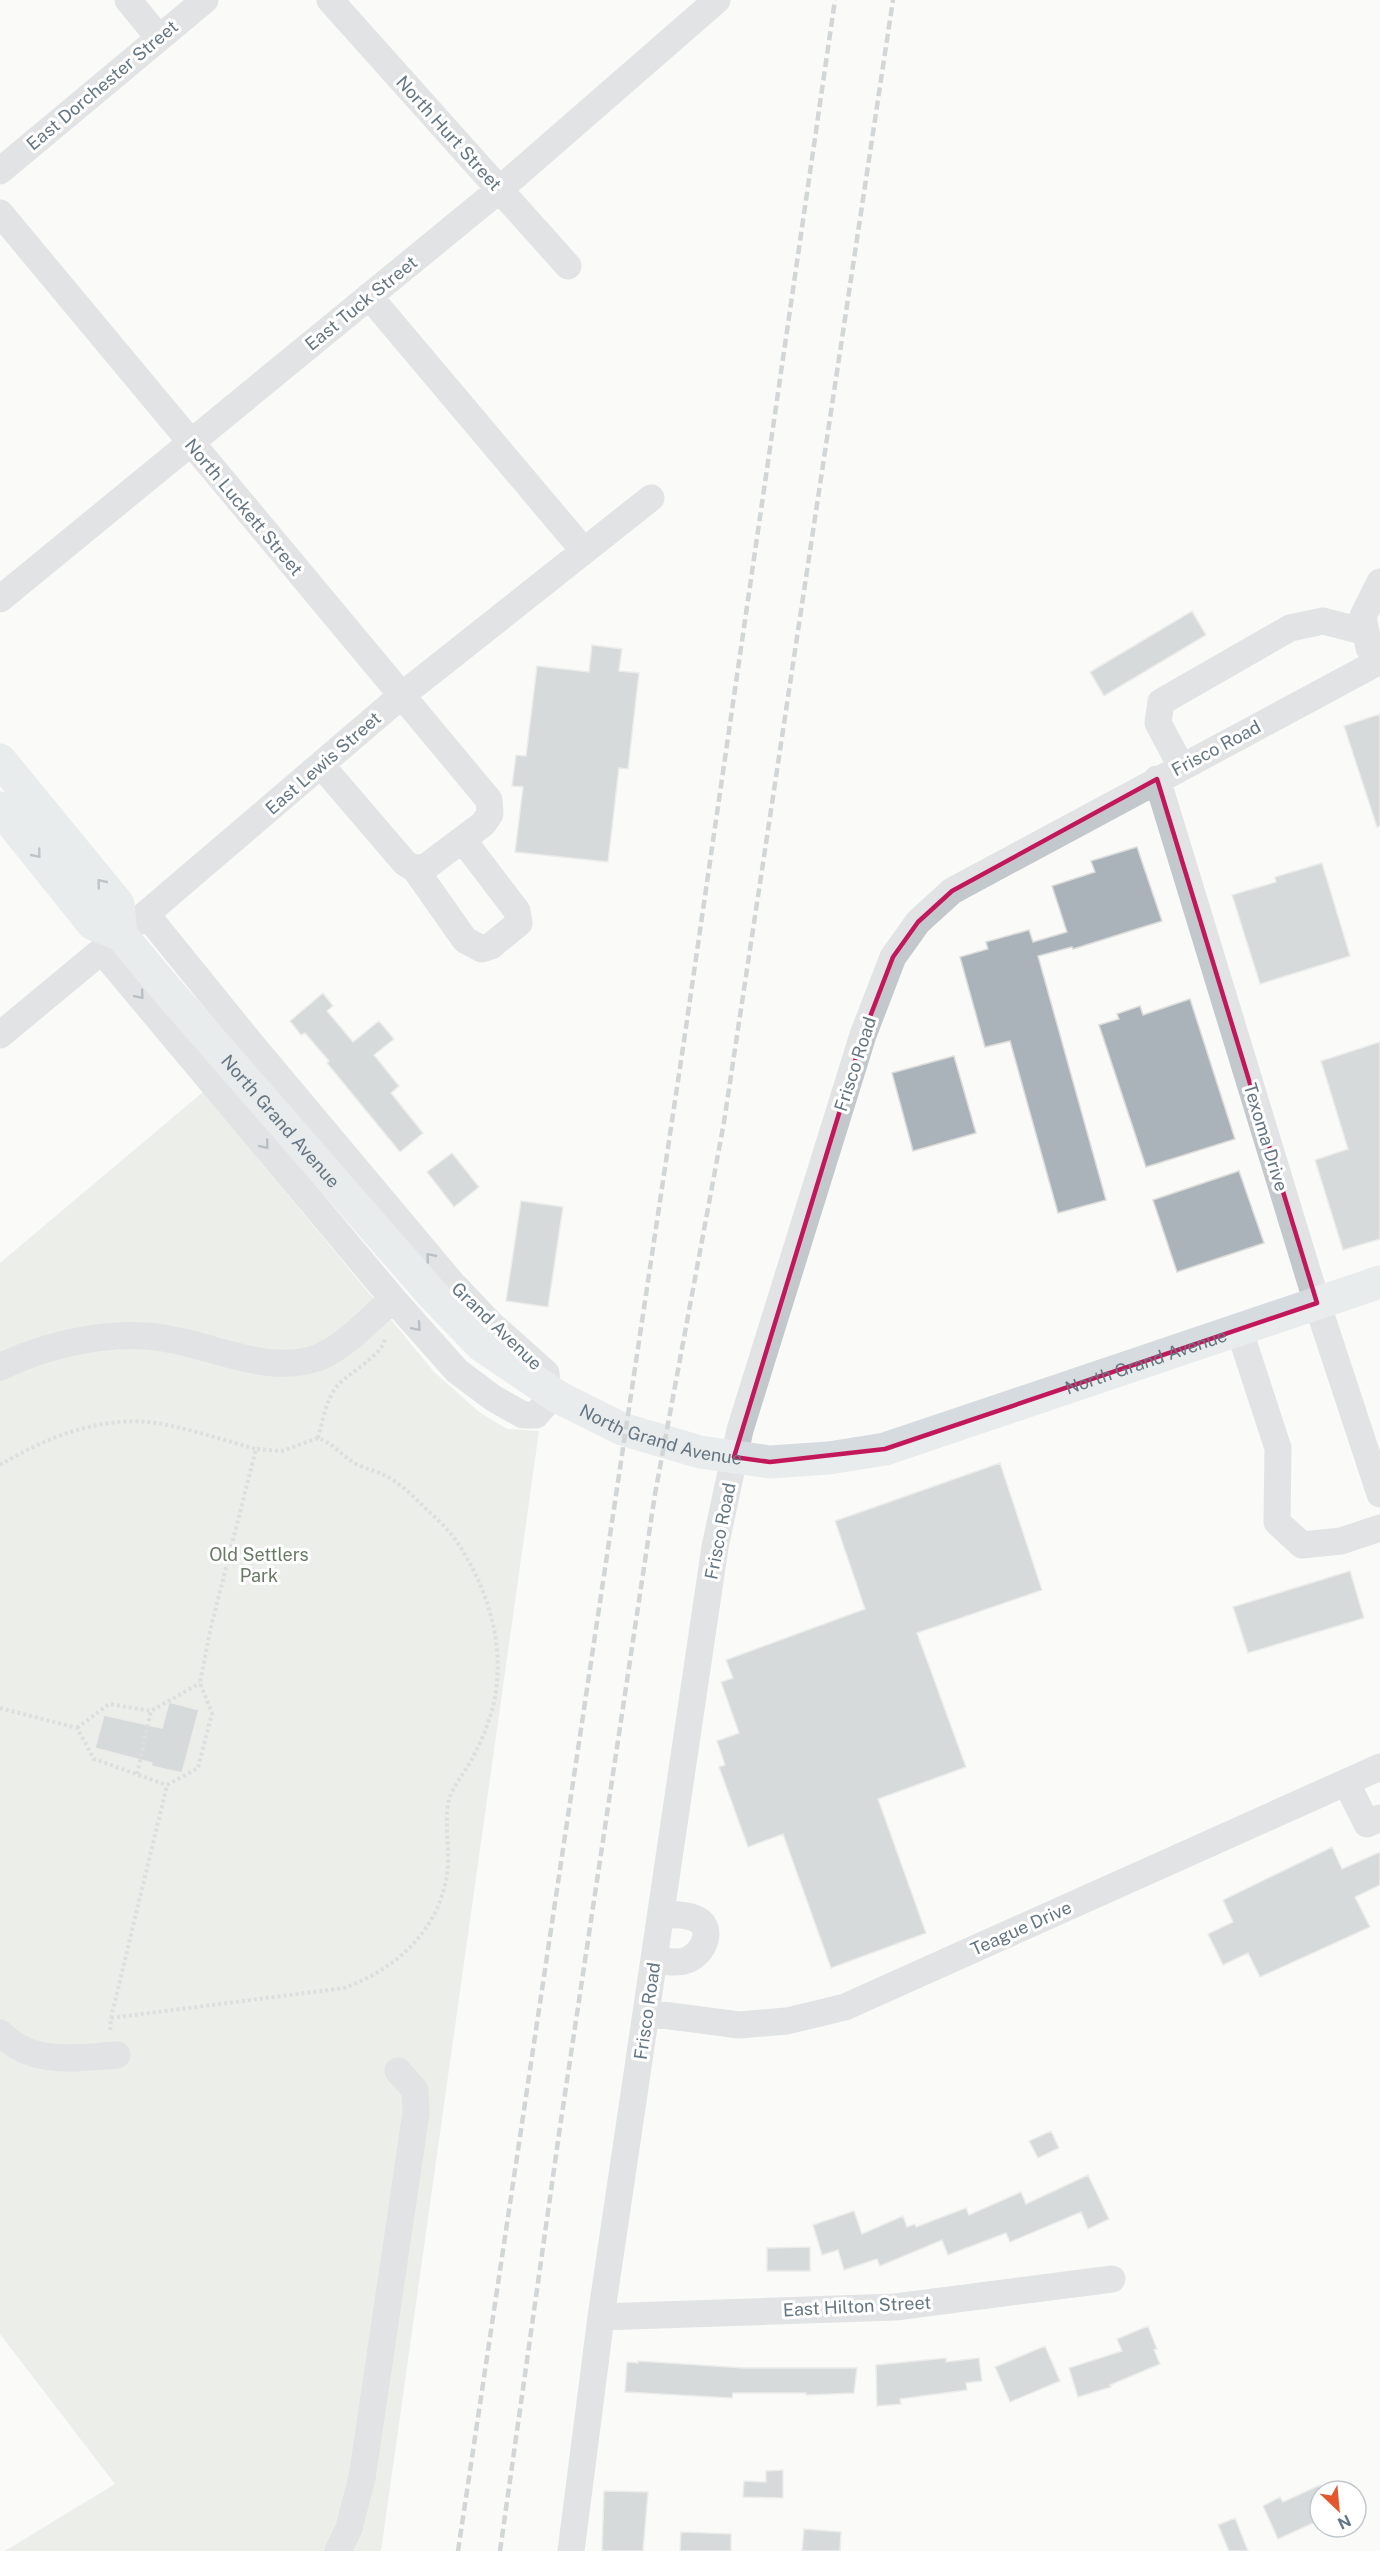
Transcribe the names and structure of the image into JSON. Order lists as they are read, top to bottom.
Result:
{
  "streets": {
    "main road": ["North Grand Avenue"],
    "street": [
      "East Dorchester Street",
      "North Hurt Street",
      "East Tuck Street",
      "North Luckett Street",
      "Frisco Road",
      "East Lewis Street",
      "Texoma Drive",
      "Grand Avenue",
      "Teague Drive",
      "East Hilton Street"
    ]
  },
  "crossings": [
    ["North Hurt Street", "East Tuck Street"],
    ["East Tuck Street", "North Luckett Street"],
    ["North Luckett Street", "East Lewis Street"],
    ["Frisco Road", "Texoma Drive"],
    ["Frisco Road", "Teague Drive"],
    ["Frisco Road", "East Hilton Street"],
    ["East Lewis Street", "North Grand Avenue"],
    ["East Lewis Street", "Grand Avenue"],
    ["North Grand Avenue", "Texoma Drive"],
    ["North Grand Avenue", "Grand Avenue"]
  ],
  "parks": ["Old Settlers Park"],
  "north": "bottom right"
}
